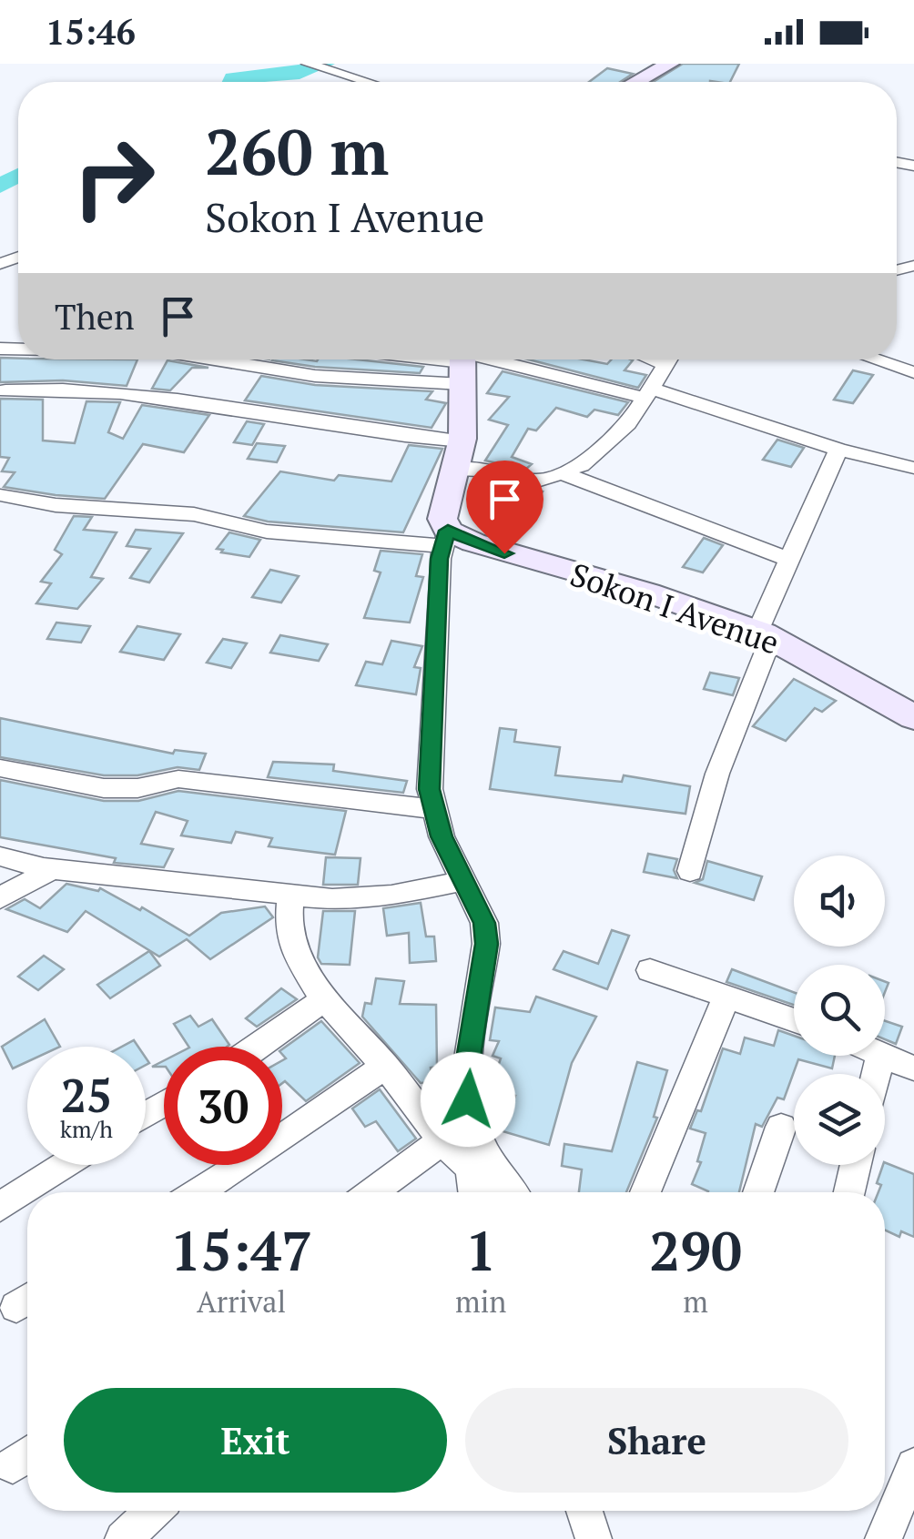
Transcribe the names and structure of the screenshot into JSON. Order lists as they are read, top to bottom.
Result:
{
  "streets": {
    "street": ["Sokon I Avenue"]
  },
  "page": {
    "status": "15:46",
    "turn": ["260 m", "Sokon I Avenue"],
    "then": "Then",
    "speed": "25 km/h",
    "limit": "30",
    "eta": [
      "15:47",
      "Arrival",
      "1",
      "min",
      "290",
      "m"
    ],
    "buttons": ["Exit", "Share"]
  }
}
